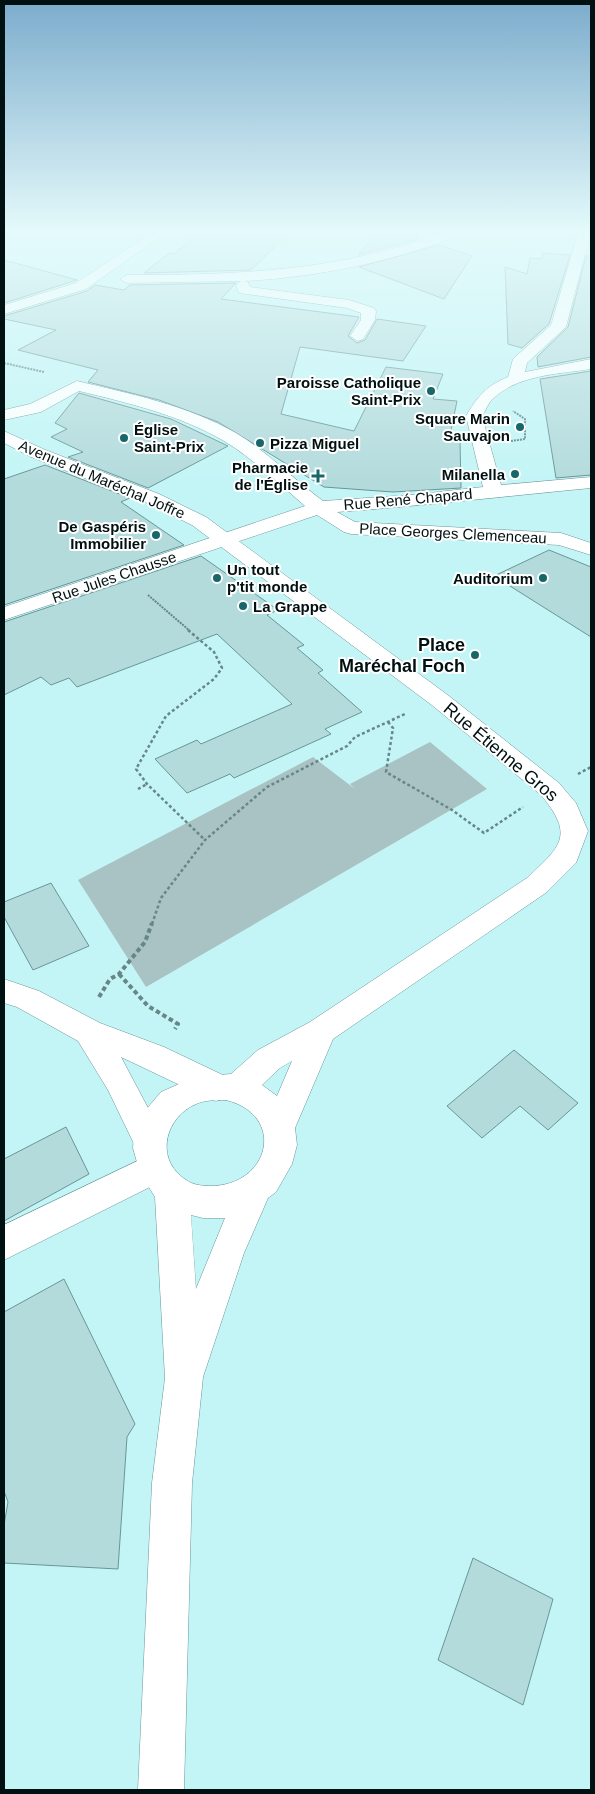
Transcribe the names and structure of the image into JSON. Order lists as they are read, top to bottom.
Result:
{
  "streets": {
    "street": [
      "Avenue du Maréchal Joffre",
      "Rue René Chapard",
      "Place Georges Clemenceau",
      "Rue Jules Chausse",
      "Rue Étienne Gros"
    ]
  },
  "crossings": [
    ["Avenue du Maréchal Joffre", "Rue Jules Chausse"],
    ["Avenue du Maréchal Joffre", "Rue Étienne Gros"],
    ["Rue René Chapard", "Place Georges Clemenceau"],
    ["Rue Jules Chausse", "Rue Étienne Gros"]
  ],
  "places": {
    "other": [
      "Paroisse Catholique Saint-Prix",
      "Square Marin Sauvajon",
      "Église Saint-Prix",
      "Pizza Miguel",
      "Milanella",
      "De Gaspéris Immobilier",
      "Un tout p'tit monde",
      "Auditorium",
      "La Grappe",
      "Place Maréchal Foch"
    ],
    "health": ["Pharmacie de l'Église"]
  }
}
